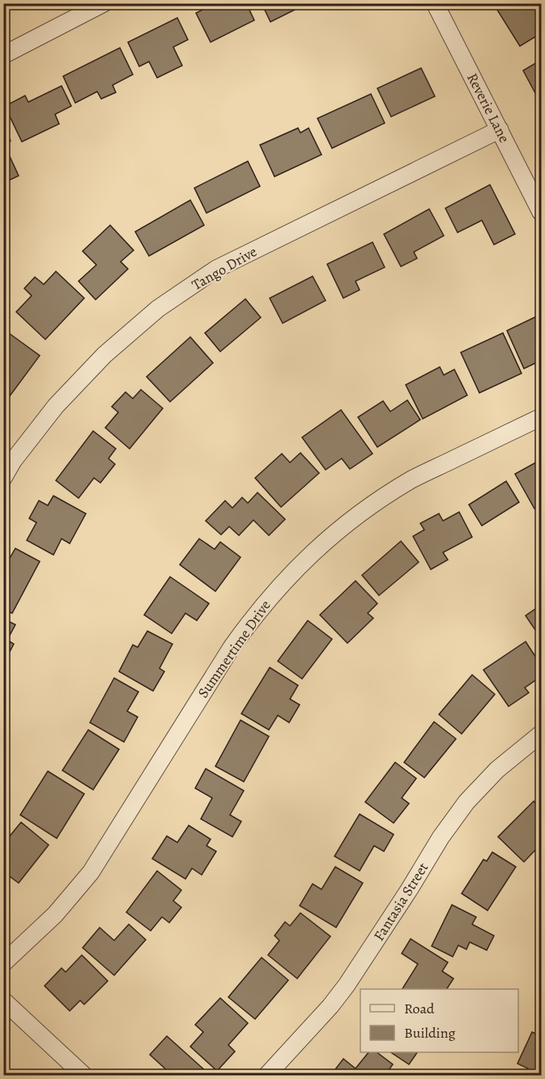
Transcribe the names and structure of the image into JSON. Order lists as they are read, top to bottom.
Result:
{
  "streets": {
    "street": [
      "Reverie Lane",
      "Tango Drive",
      "Summertime Drive",
      "Fantasia Street"
    ]
  },
  "crossings": [
    ["Reverie Lane", "Tango Drive"]
  ],
  "legend": ["Road", "Building"]
}
